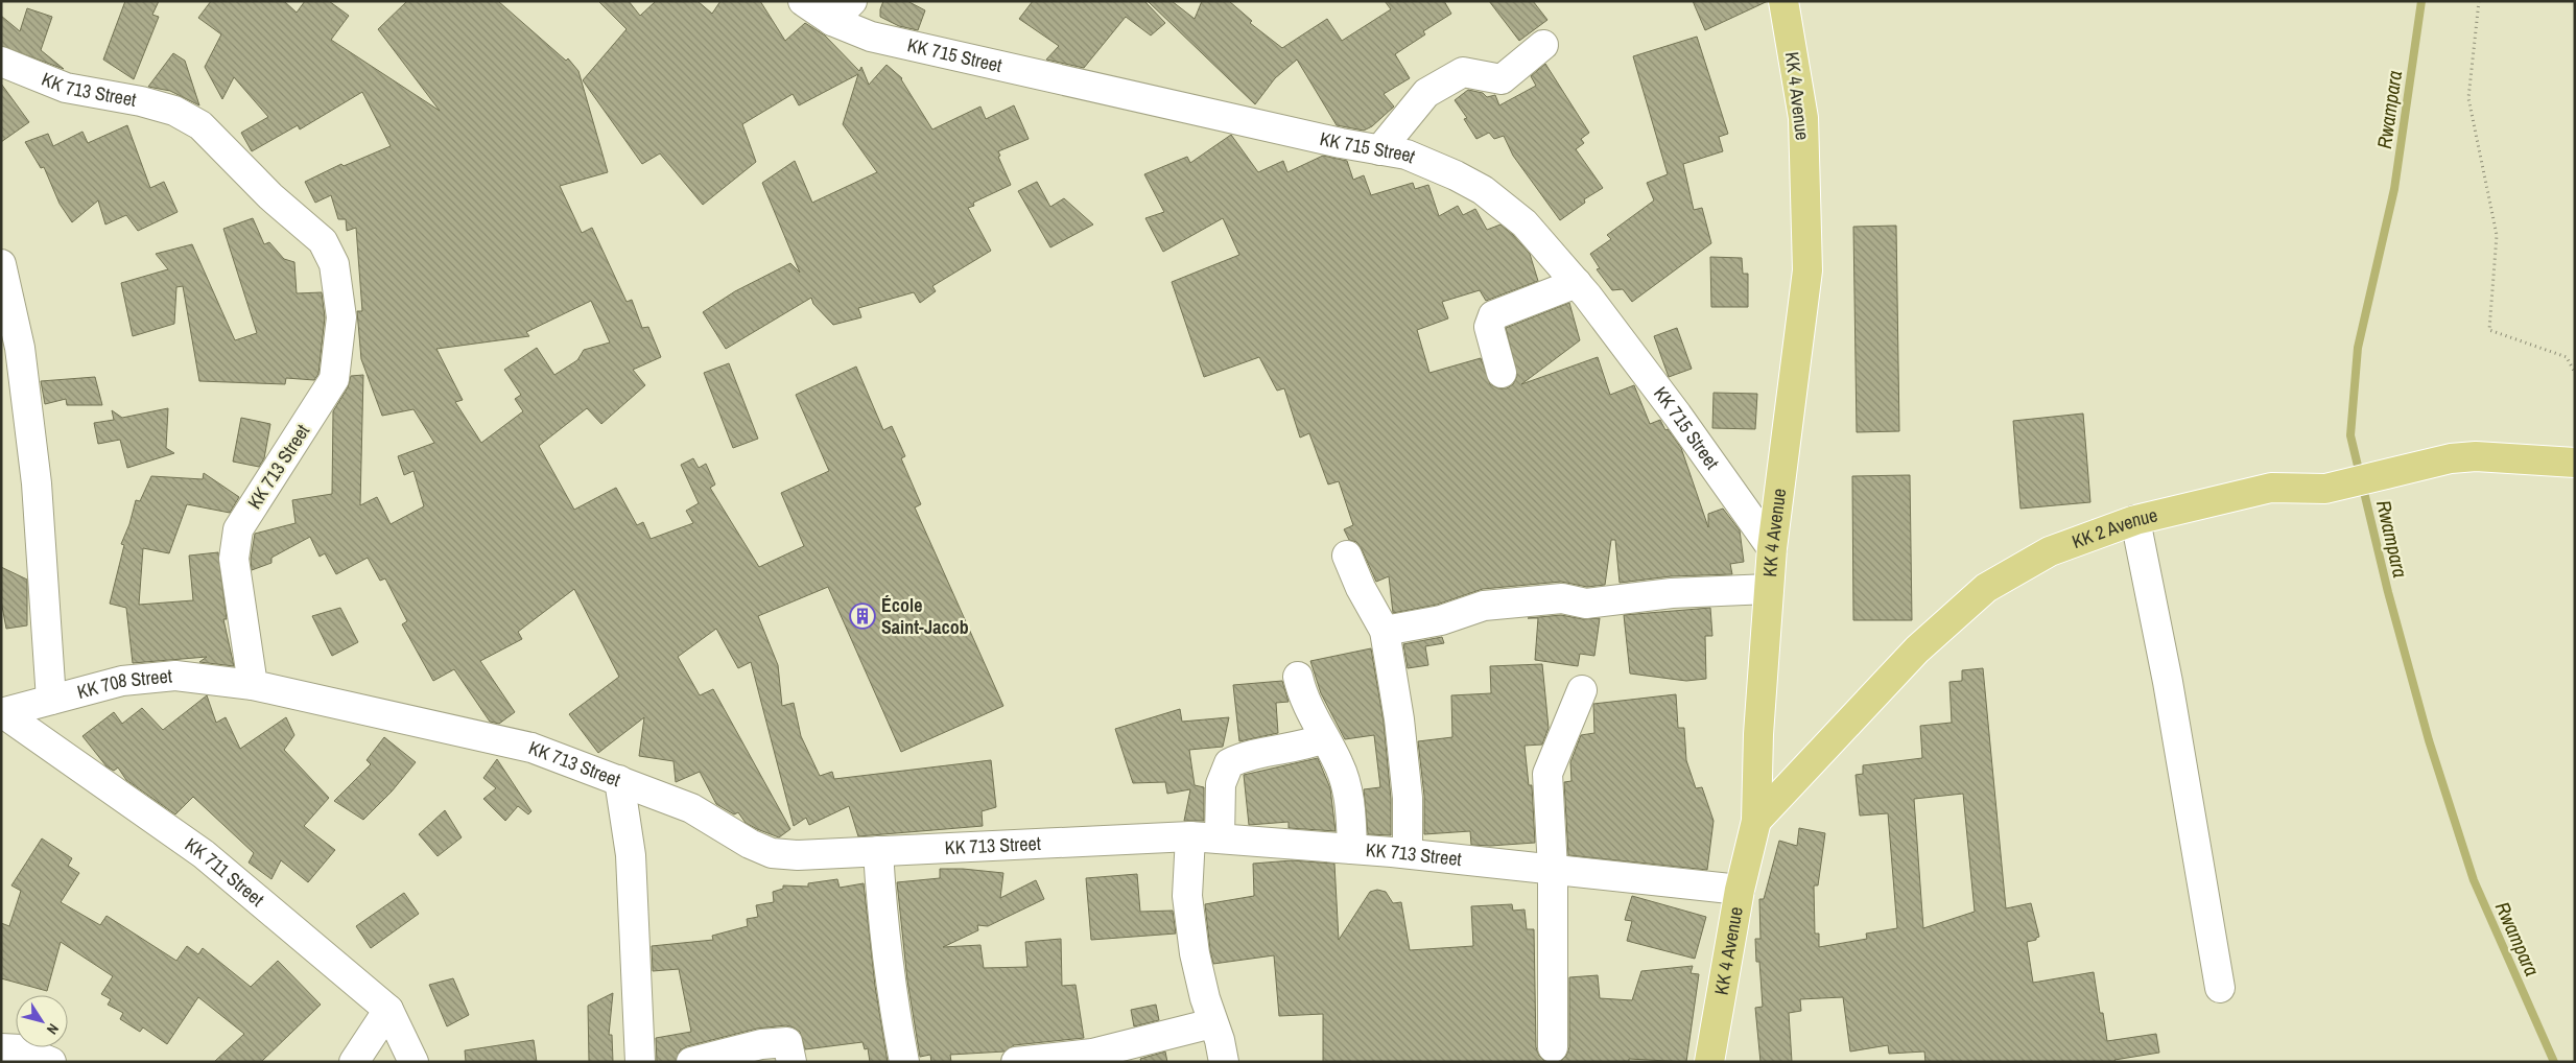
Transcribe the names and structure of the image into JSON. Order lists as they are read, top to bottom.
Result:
{
  "streets": {
    "main road": ["KK 4 Avenue", "KK 2 Avenue"],
    "street": [
      "KK 715 Street",
      "KK 713 Street",
      "KK 708 Street",
      "KK 711 Street"
    ]
  },
  "crossings": [
    ["KK 715 Street", "KK 4 Avenue"],
    ["KK 713 Street", "KK 4 Avenue"],
    ["KK 713 Street", "KK 708 Street"],
    ["KK 4 Avenue", "KK 2 Avenue"],
    ["KK 708 Street", "KK 711 Street"]
  ],
  "water": ["Rwampara"],
  "places": {
    "building": ["École Saint-Jacob"]
  },
  "north": "bottom right"
}
